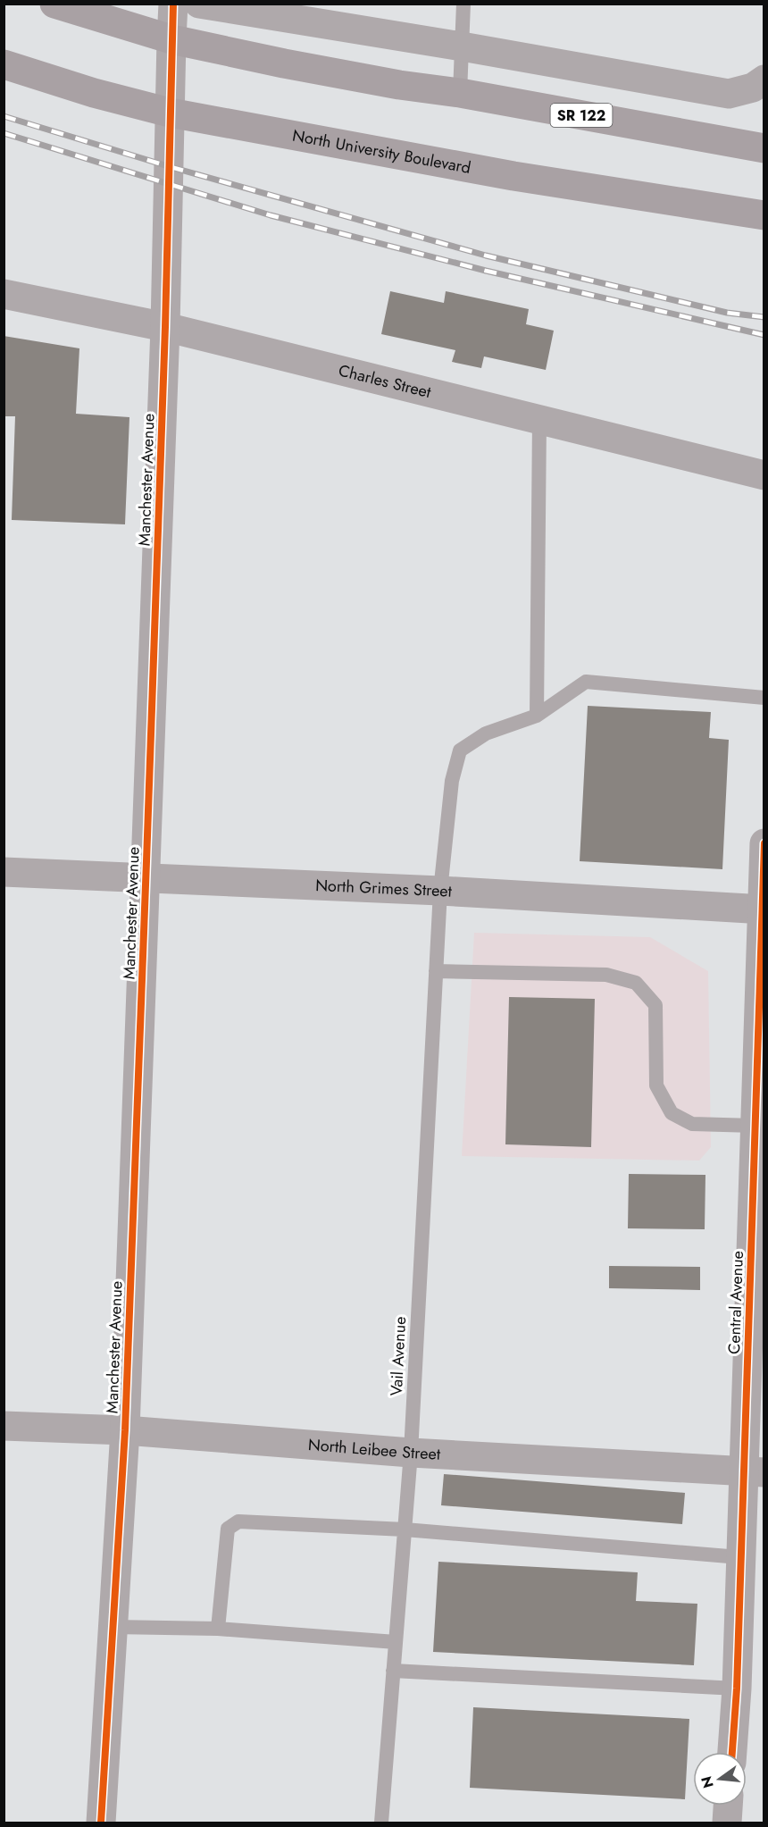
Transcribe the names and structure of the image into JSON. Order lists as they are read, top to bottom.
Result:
{
  "streets": {
    "main road": ["SR 122", "North University Boulevard"],
    "street": [
      "Charles Street",
      "Manchester Avenue",
      "North Grimes Street",
      "Central Avenue",
      "North Leibee Street"
    ],
    "lane": ["Vail Avenue"]
  },
  "crossings": [
    ["SR 122", "Manchester Avenue"],
    ["North University Boulevard", "Manchester Avenue"],
    ["Charles Street", "Manchester Avenue"],
    ["Manchester Avenue", "North Grimes Street"],
    ["Manchester Avenue", "North Leibee Street"],
    ["North Grimes Street", "Central Avenue"],
    ["North Grimes Street", "Vail Avenue"],
    ["Central Avenue", "North Leibee Street"],
    ["Vail Avenue", "North Leibee Street"]
  ],
  "north": "left"
}
